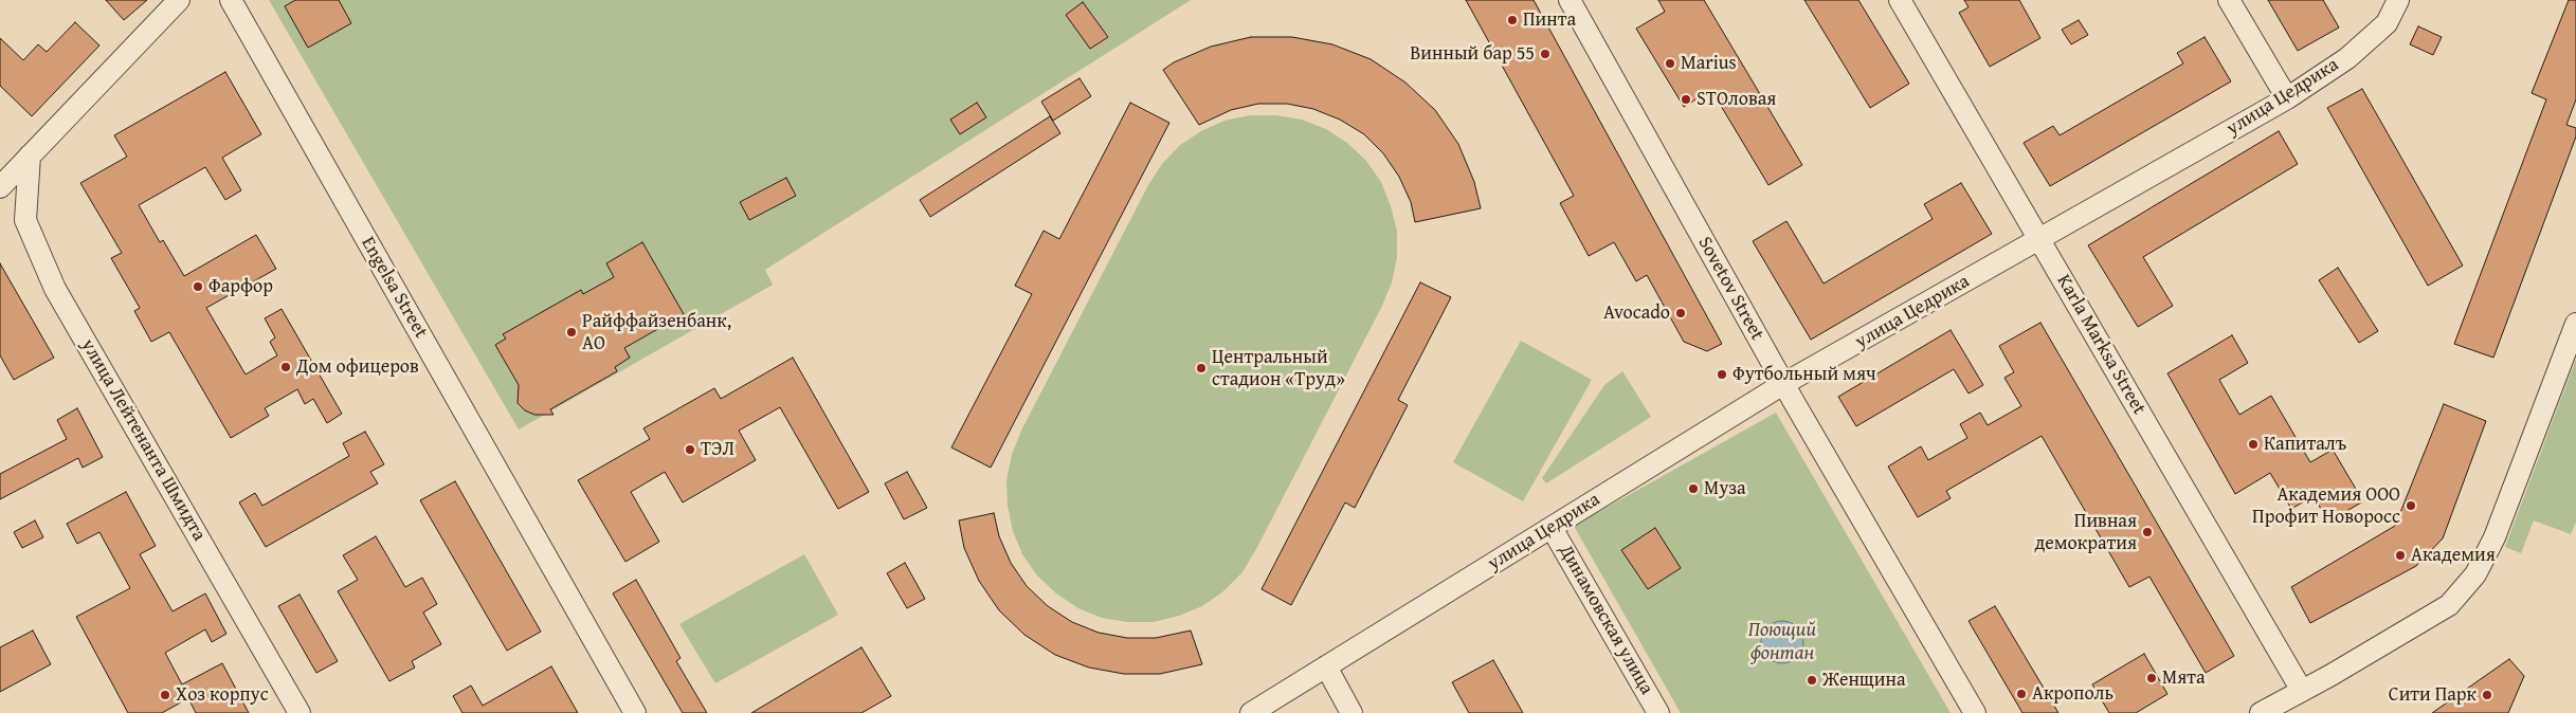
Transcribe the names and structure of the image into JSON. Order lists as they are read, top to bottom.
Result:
{
  "streets": {
    "street": [
      "улица Цедрика",
      "Engelsa Street",
      "Sovetov Street",
      "Karla Marksa Street",
      "улица Лейтенанта Шмидта",
      "Динамовская улица"
    ]
  },
  "crossings": [
    ["улица Цедрика", "Sovetov Street"],
    ["улица Цедрика", "Karla Marksa Street"],
    ["улица Цедрика", "Динамовская улица"]
  ],
  "water": ["Поющий фонтан"],
  "places": [
    "Пинта",
    "Винный бар 55",
    "Marius",
    "STOловая",
    "Фарфор",
    "Avocado",
    "Райффайзенбанк, АО",
    "Дом офицеров",
    "Центральный стадион «Труд»",
    "Футбольный мяч",
    "Капиталъ",
    "ТЭЛ",
    "Муза",
    "Академия ООО Профит Новоросс",
    "Пивная демократия",
    "Академия",
    "Мята",
    "Женщина",
    "Акрополь",
    "Хоз корпус",
    "Сити Парк"
  ]
}
